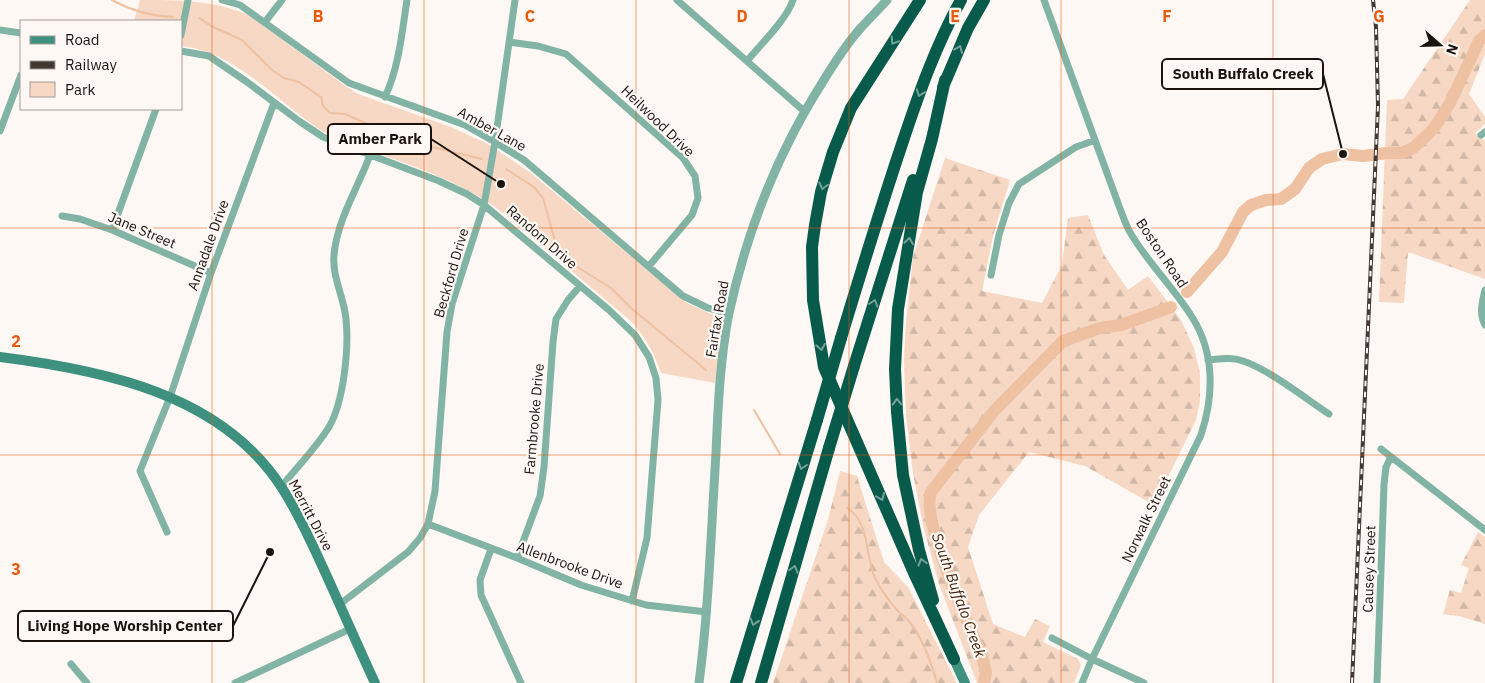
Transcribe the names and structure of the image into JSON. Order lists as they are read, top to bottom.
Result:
{
  "streets": {
    "main road": ["Merritt Drive"],
    "street": [
      "Heilwood Drive",
      "Amber Lane",
      "Jane Street",
      "Random Drive",
      "Annadale Drive",
      "Boston Road",
      "Beckford Drive",
      "Fairfax Road",
      "Farmbrooke Drive",
      "Norwalk Street",
      "Allenbrooke Drive",
      "Causey Street"
    ]
  },
  "crossings": [
    ["Heilwood Drive", "Amber Lane"],
    ["Heilwood Drive", "Beckford Drive"],
    ["Amber Lane", "Beckford Drive"],
    ["Amber Lane", "Fairfax Road"],
    ["Jane Street", "Annadale Drive"],
    ["Random Drive", "Annadale Drive"],
    ["Random Drive", "Beckford Drive"],
    ["Random Drive", "Farmbrooke Drive"],
    ["Random Drive", "Allenbrooke Drive"],
    ["Annadale Drive", "Merritt Drive"],
    ["Boston Road", "Norwalk Street"],
    ["Beckford Drive", "Merritt Drive"],
    ["Beckford Drive", "Allenbrooke Drive"],
    ["Fairfax Road", "Allenbrooke Drive"],
    ["Farmbrooke Drive", "Allenbrooke Drive"]
  ],
  "water": ["South Buffalo Creek"],
  "places": ["South Buffalo Creek", "Amber Park", "Living Hope Worship Center"],
  "legend": ["Road", "Railway", "Park"],
  "north": "right",
  "grid": {
    "columns": [
      "B",
      "C",
      "D",
      "E",
      "F",
      "G"
    ],
    "rows": ["2", "3"]
  }
}
